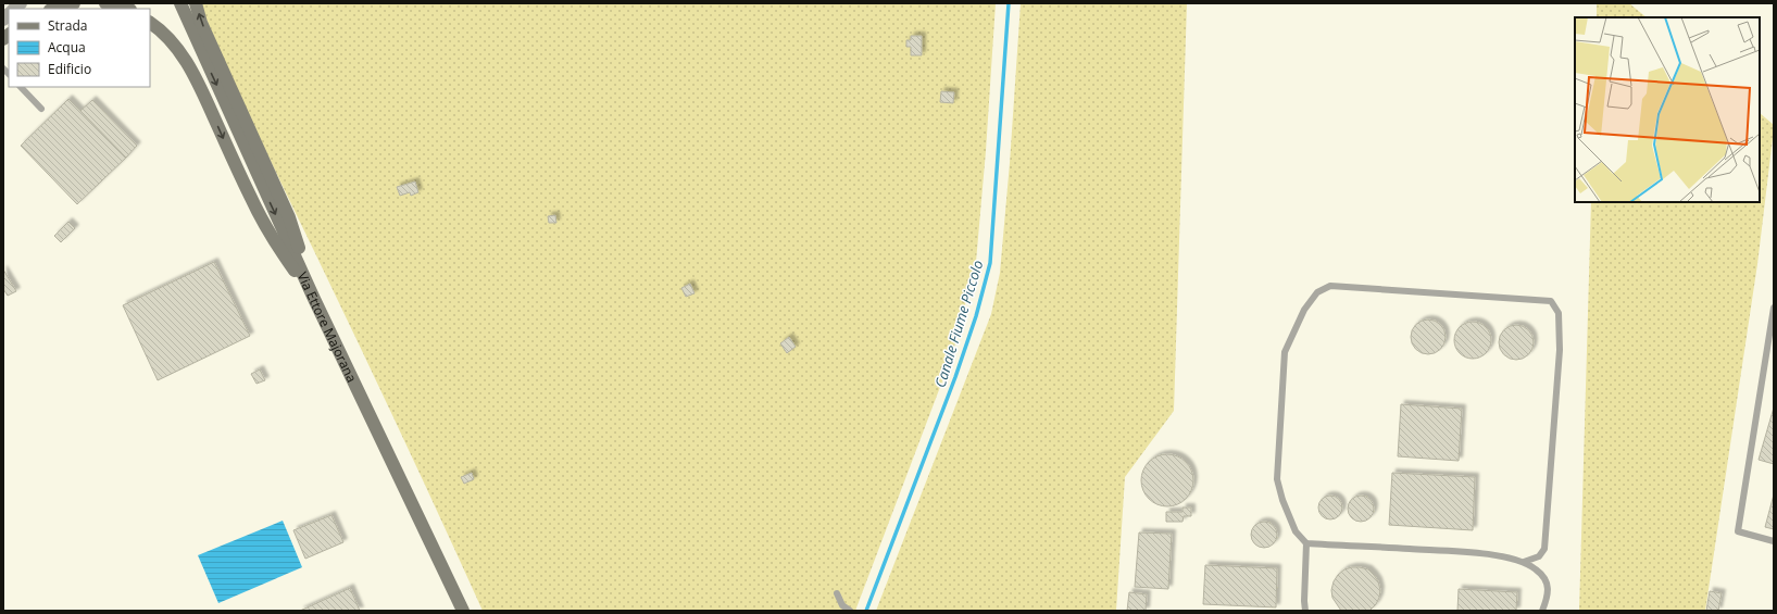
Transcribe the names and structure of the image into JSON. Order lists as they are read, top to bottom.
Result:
{
  "streets": {
    "main road": ["Via Ettore Majorana"]
  },
  "water": ["Canale Fiume Piccolo"],
  "legend": ["Strada", "Acqua", "Edificio"]
}
